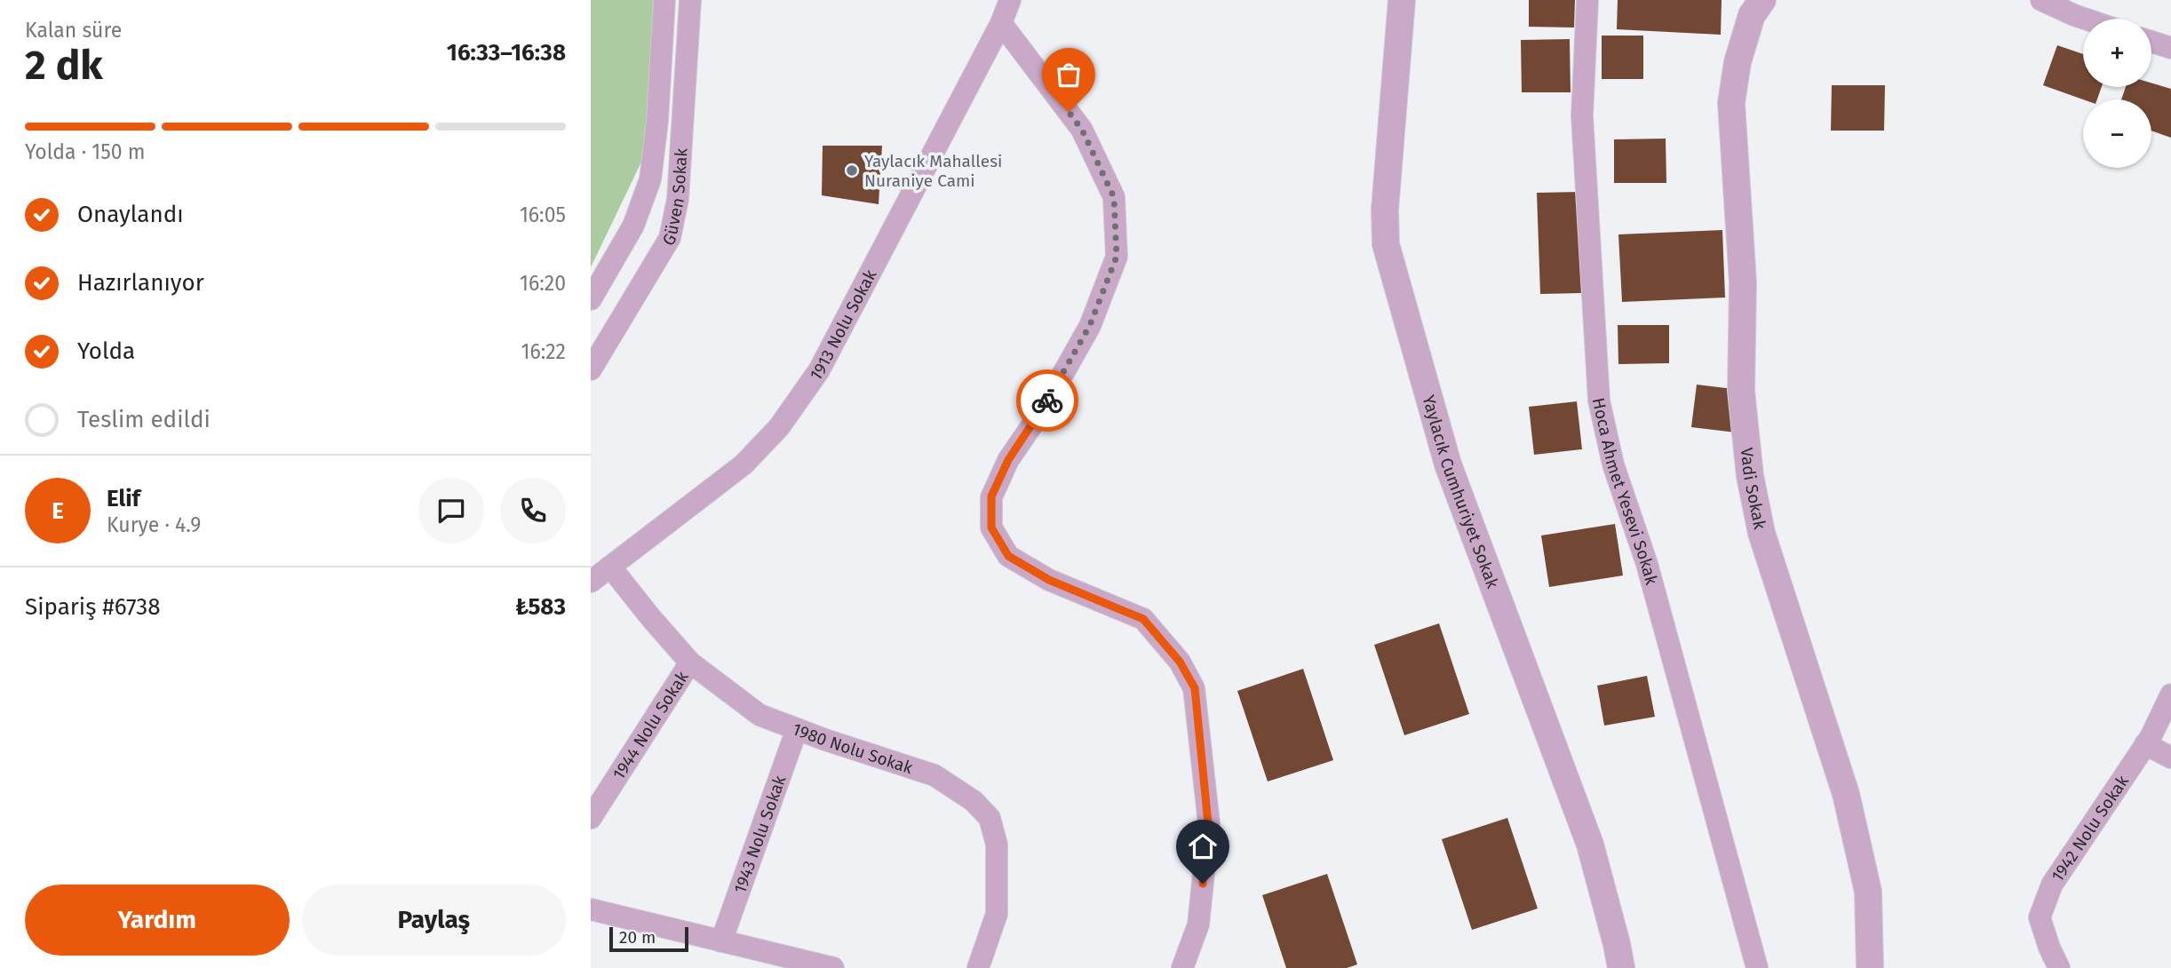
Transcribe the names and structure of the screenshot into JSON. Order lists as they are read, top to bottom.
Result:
{
  "streets": {
    "street": [
      "Güven Sokak",
      "1913 Nolu Sokak",
      "Vadi Sokak",
      "Hoca Ahmet Yesevi Sokak",
      "Yaylacık Cumhuriyet Sokak",
      "1944 Nolu Sokak",
      "1980 Nolu Sokak",
      "1942 Nolu Sokak",
      "1943 Nolu Sokak"
    ]
  },
  "crossings": [
    ["1913 Nolu Sokak", "1980 Nolu Sokak"],
    ["1944 Nolu Sokak", "1980 Nolu Sokak"],
    ["1980 Nolu Sokak", "1943 Nolu Sokak"]
  ],
  "places": ["Yaylacık Mahallesi Nuraniye Cami"],
  "scale_bar": "20 m",
  "page": {
    "heading": ["2 dk", "Kalan süre", "16:33–16:38"],
    "panel": [
      "Elif",
      "Kurye · 4.9",
      "Sipariş #6738",
      "₺583"
    ],
    "map_buttons": ["+", "−"],
    "bar": "Yolda · 150 m",
    "list": [
      ["Onaylandı", "16:05"],
      ["Hazırlanıyor", "16:20"],
      ["Yolda", "16:22"],
      "Teslim edildi"
    ],
    "round": "E",
    "buttons": ["Yardım", "Paylaş"],
    "scale": "20 m"
  }
}
